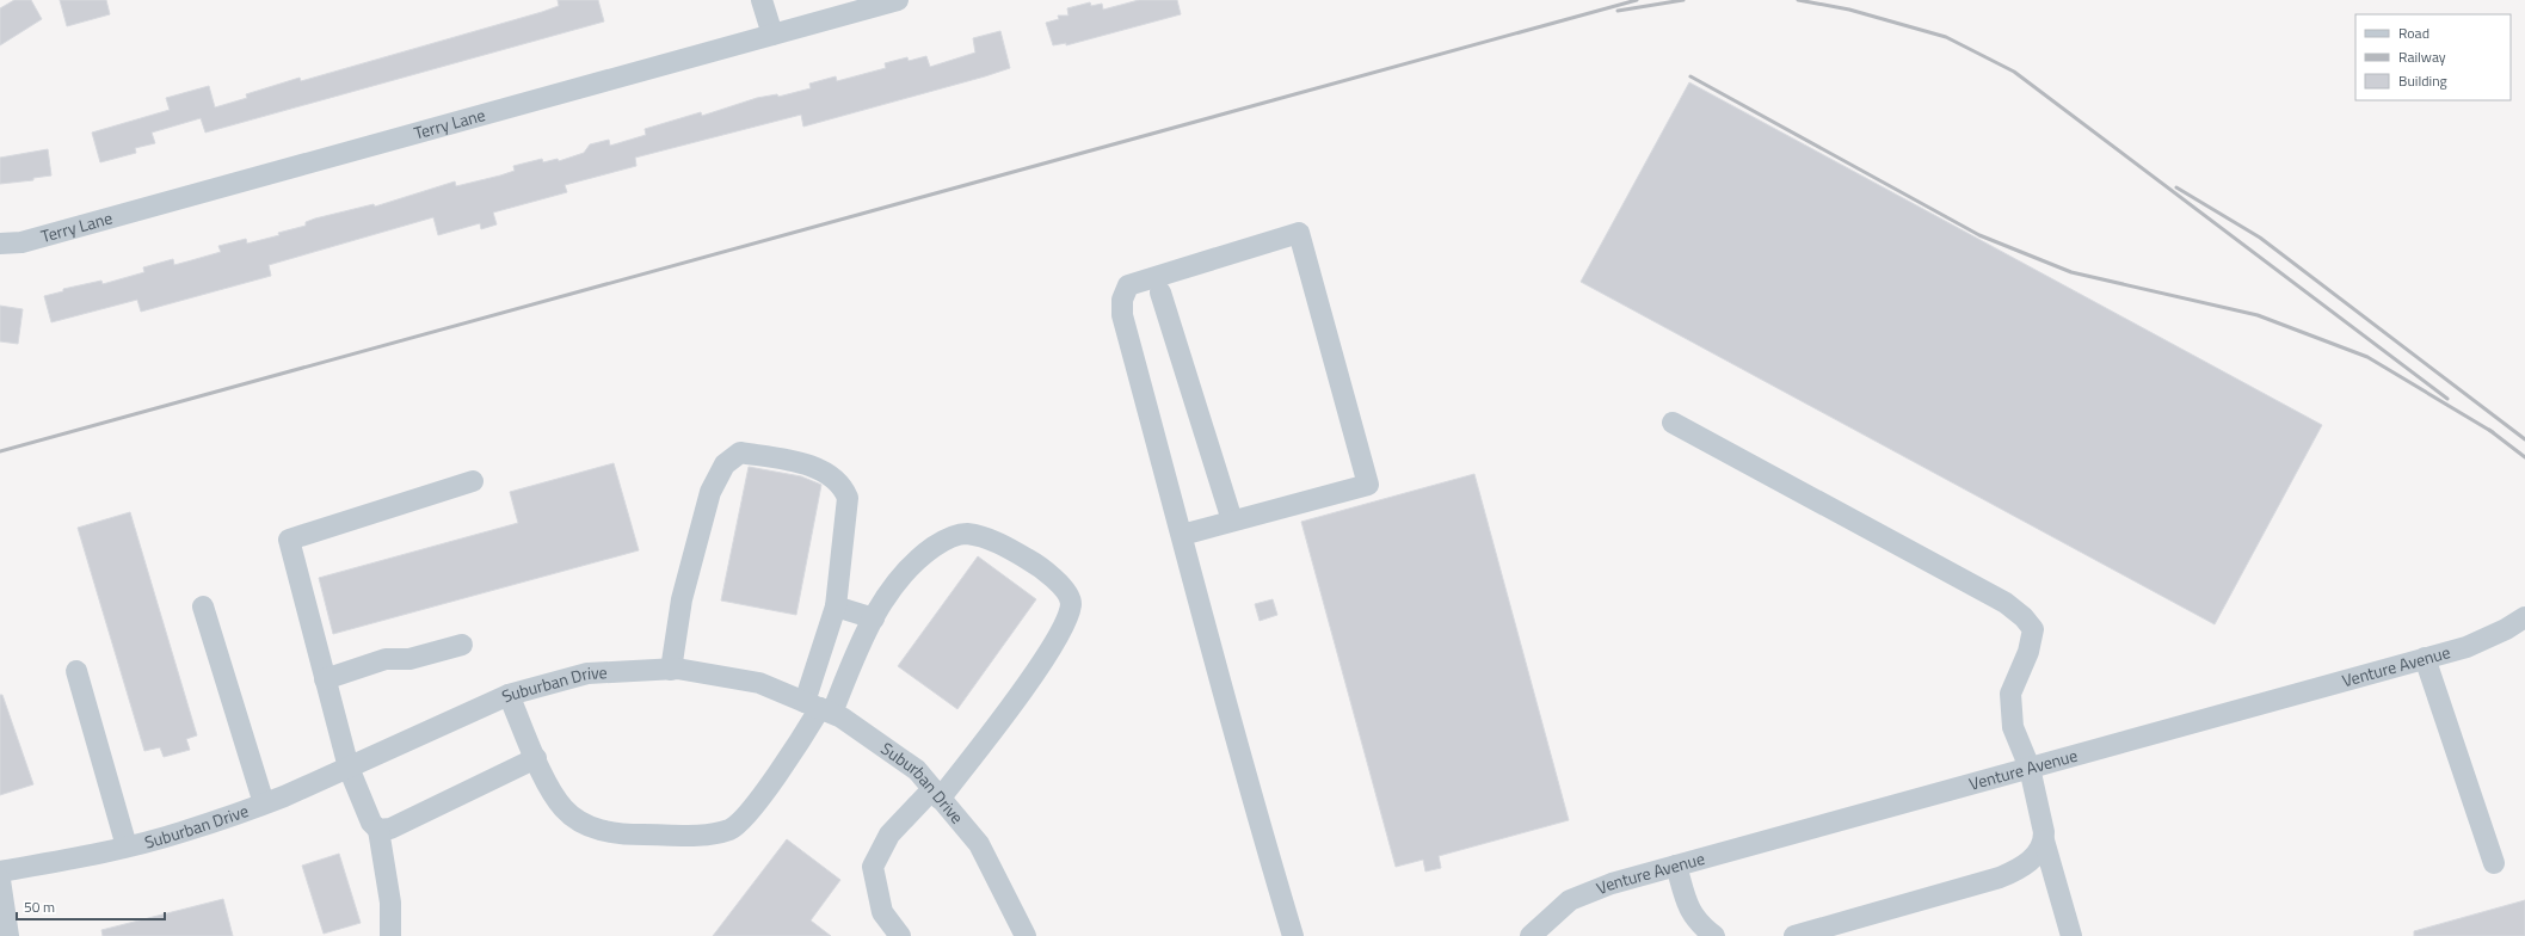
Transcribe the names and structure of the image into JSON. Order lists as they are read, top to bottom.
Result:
{
  "streets": {
    "street": ["Terry Lane", "Venture Avenue", "Suburban Drive"]
  },
  "legend": ["Road", "Railway", "Building"],
  "scale_bar": "50 m"
}
